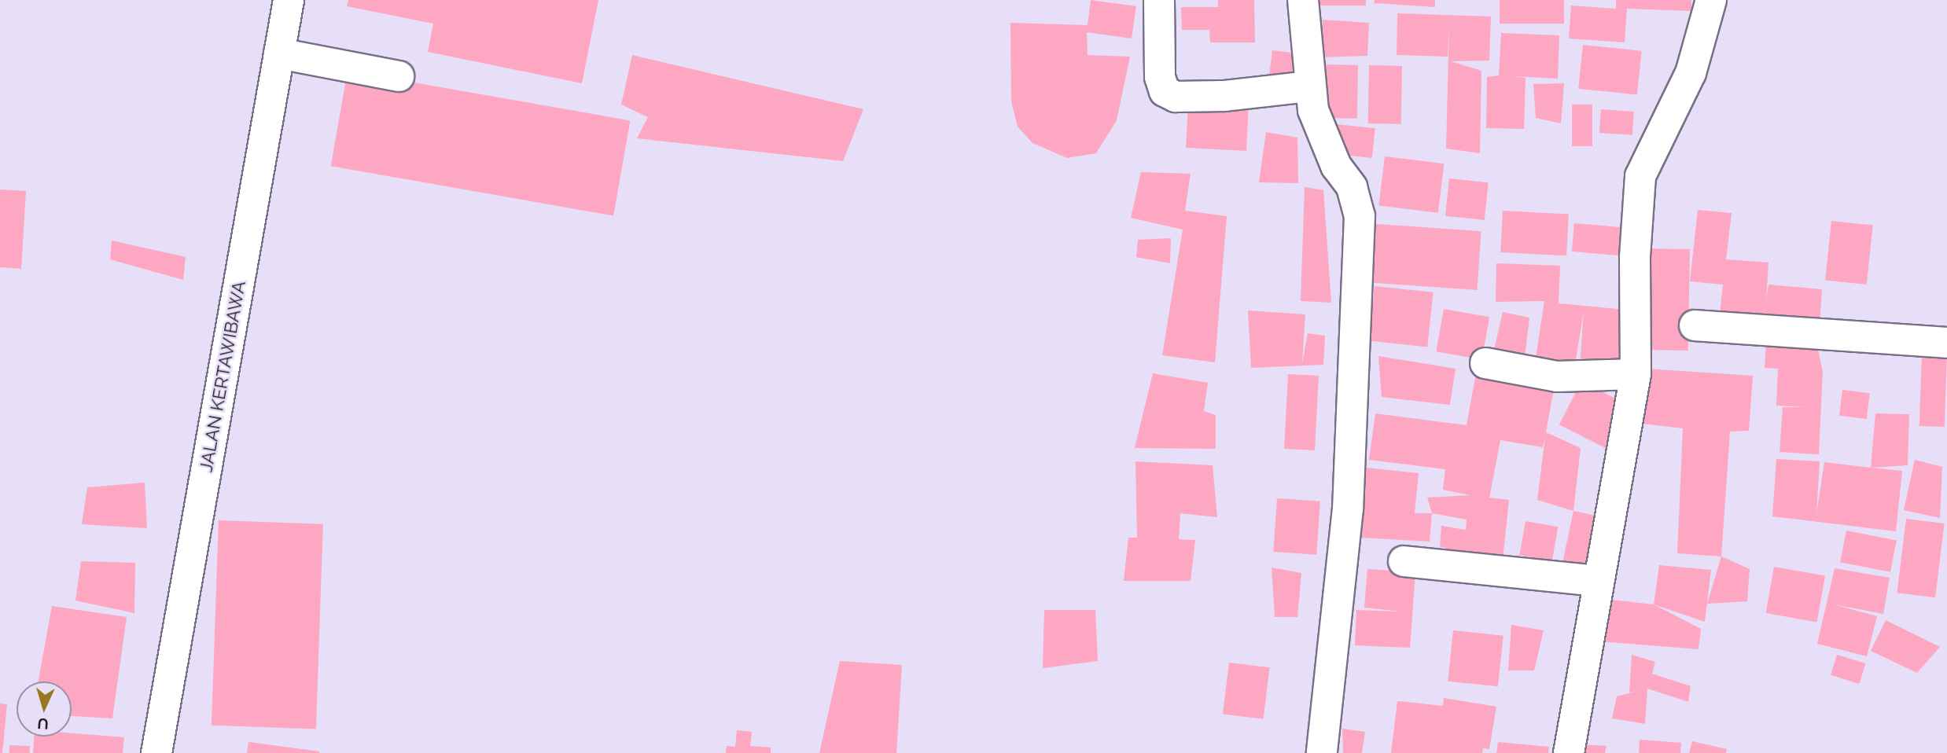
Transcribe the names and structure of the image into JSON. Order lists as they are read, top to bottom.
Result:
{
  "streets": {
    "street": ["JALAN KERTAWIBAWA"]
  },
  "north": "bottom"
}
